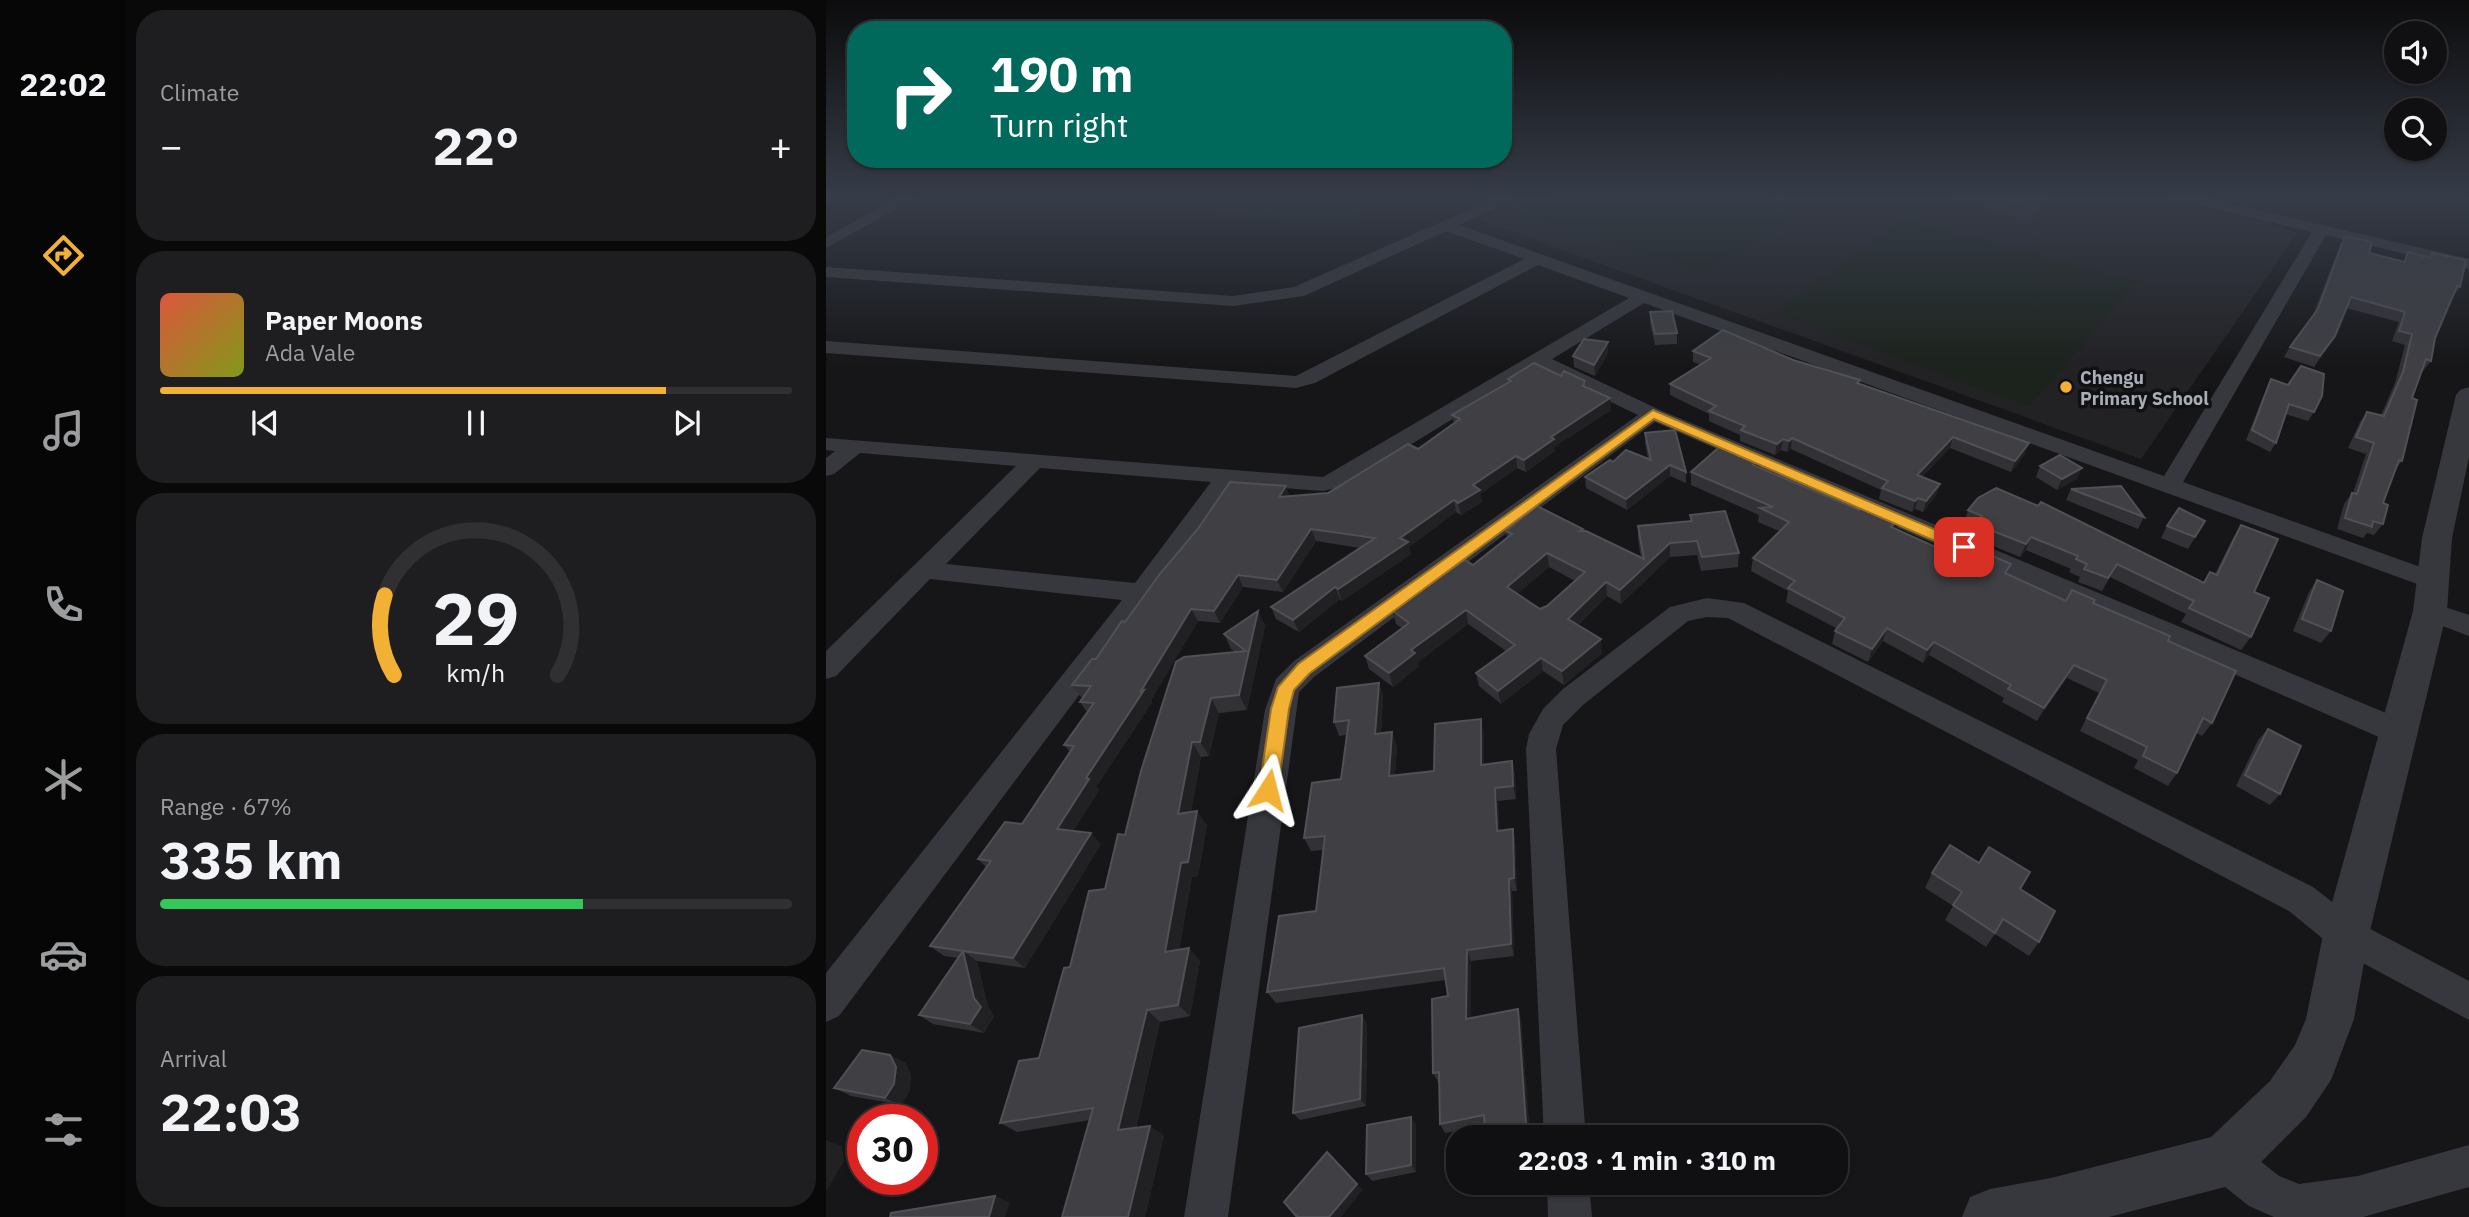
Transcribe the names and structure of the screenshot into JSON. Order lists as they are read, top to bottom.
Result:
{
  "places": ["Chengu Primary School"],
  "page": {
    "tabs": "22:02",
    "tile": [
      "Climate",
      ["Range · 67%", "335 km"],
      ["Arrival", "22:03"]
    ],
    "turn": ["190 m", "Turn right"],
    "heat": ["−", "22°", "+"],
    "song": ["Paper Moons", "Ada Vale"],
    "limit": "30",
    "trip": "22:03 · 1 min · 310 m",
    "gauge": ["29", "km/h"]
  }
}
